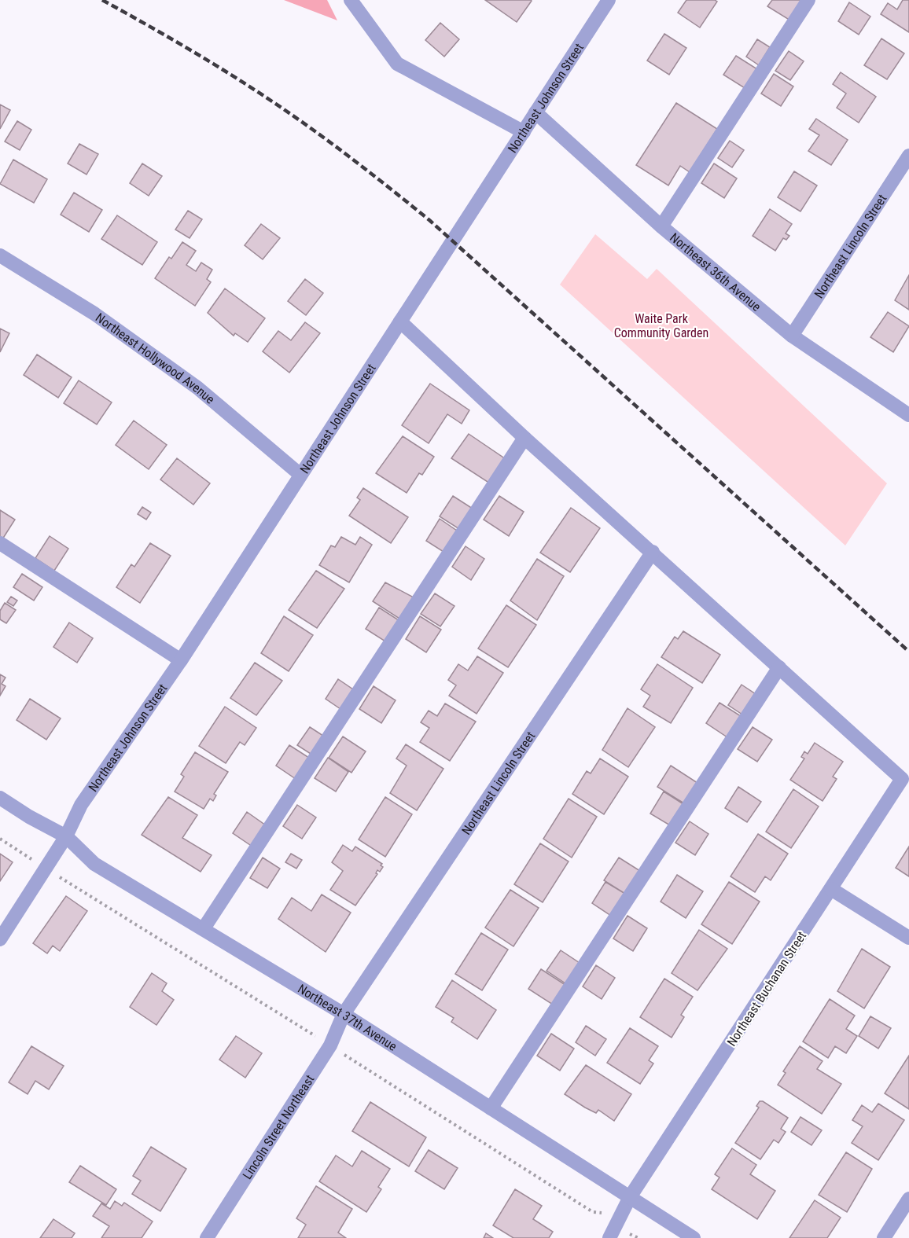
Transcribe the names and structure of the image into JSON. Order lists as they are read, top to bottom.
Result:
{
  "streets": {
    "street": [
      "Northeast Johnson Street",
      "Northeast Lincoln Street",
      "Northeast 36th Avenue",
      "Northeast Hollywood Avenue",
      "Northeast Buchanan Street",
      "Northeast 37th Avenue",
      "Lincoln Street Northeast"
    ]
  },
  "crossings": [
    ["Northeast Johnson Street", "Northeast 36th Avenue"],
    ["Northeast Johnson Street", "Northeast Hollywood Avenue"],
    ["Northeast Johnson Street", "Northeast 37th Avenue"],
    ["Northeast Lincoln Street", "Northeast 36th Avenue"],
    ["Northeast Lincoln Street", "Northeast 37th Avenue"],
    ["Northeast Lincoln Street", "Lincoln Street Northeast"],
    ["Northeast Buchanan Street", "Northeast 37th Avenue"],
    ["Northeast 37th Avenue", "Lincoln Street Northeast"]
  ],
  "parks": ["Waite Park Community Garden"]
}
